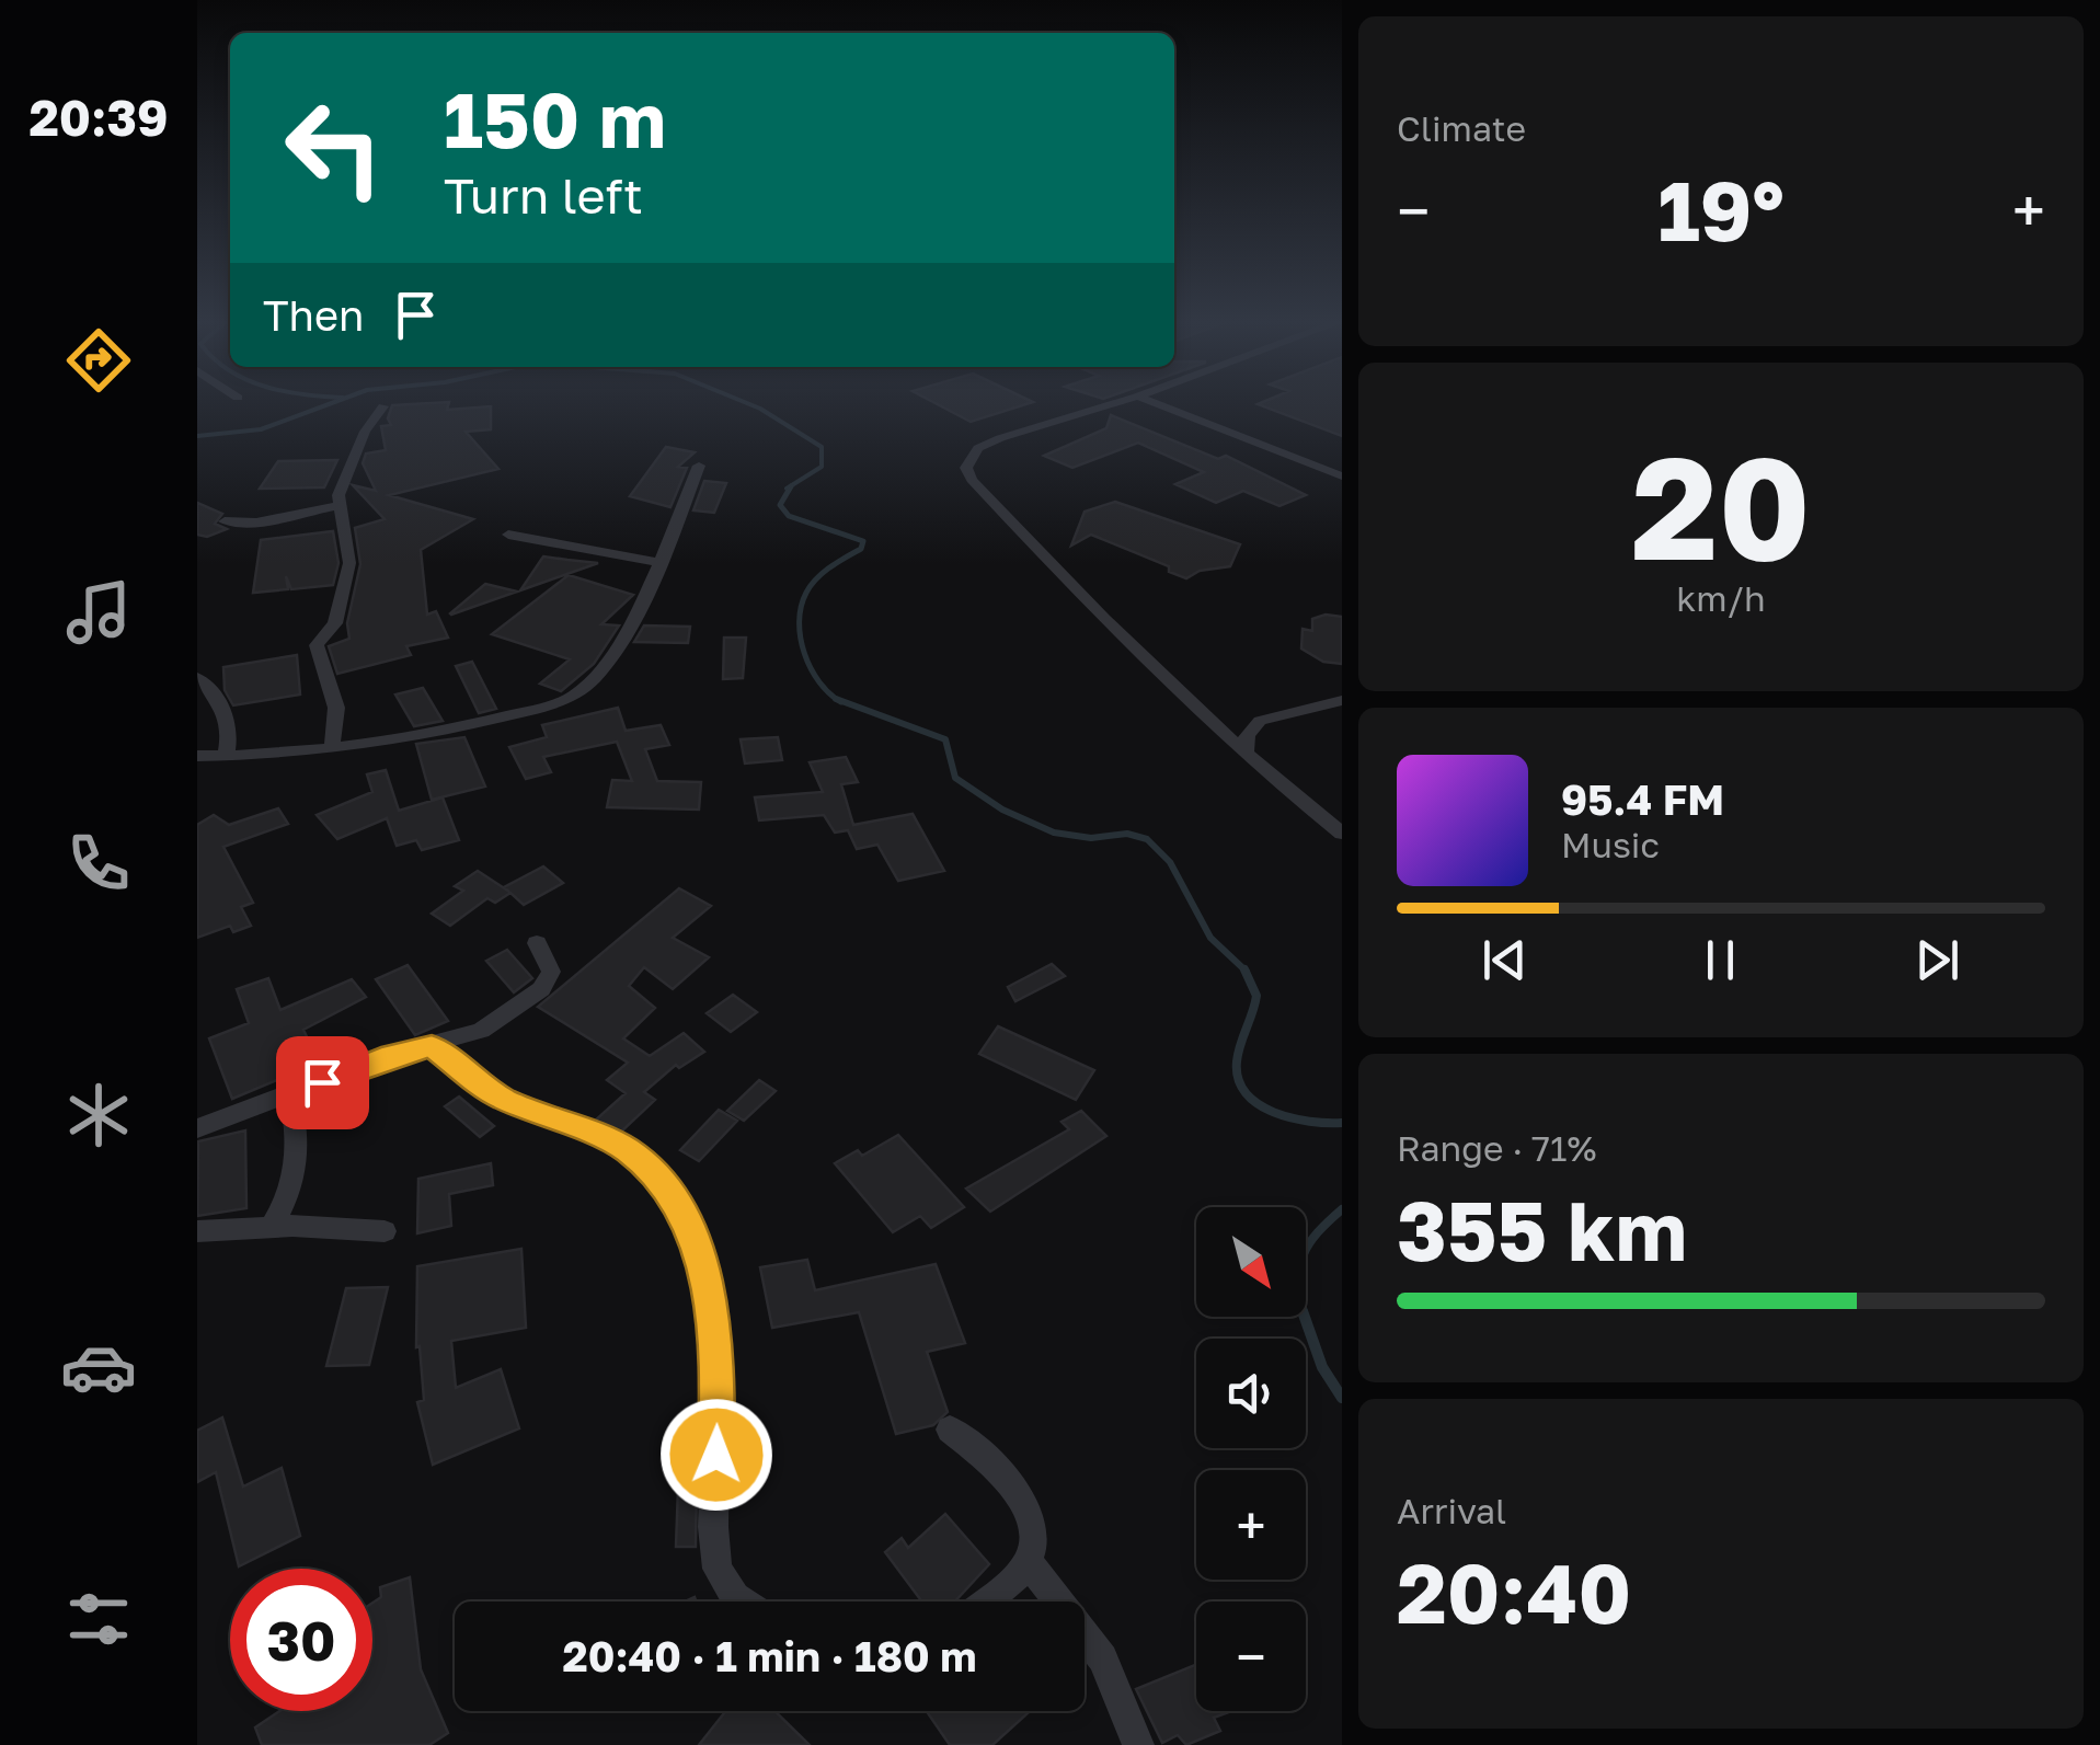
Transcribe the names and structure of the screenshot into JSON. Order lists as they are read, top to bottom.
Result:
{
  "north": "bottom right",
  "page": {
    "tabs": "20:39",
    "tile": [
      "Climate",
      ["20", "km/h"],
      ["Range · 71%", "355 km"],
      ["Arrival", "20:40"]
    ],
    "turn": ["150 m", "Turn left"],
    "heat": ["−", "19°", "+"],
    "then": "Then",
    "song": ["95.4 FM", "Music"],
    "map_buttons": ["+", "−"],
    "limit": "30",
    "trip": "20:40 · 1 min · 180 m"
  }
}
